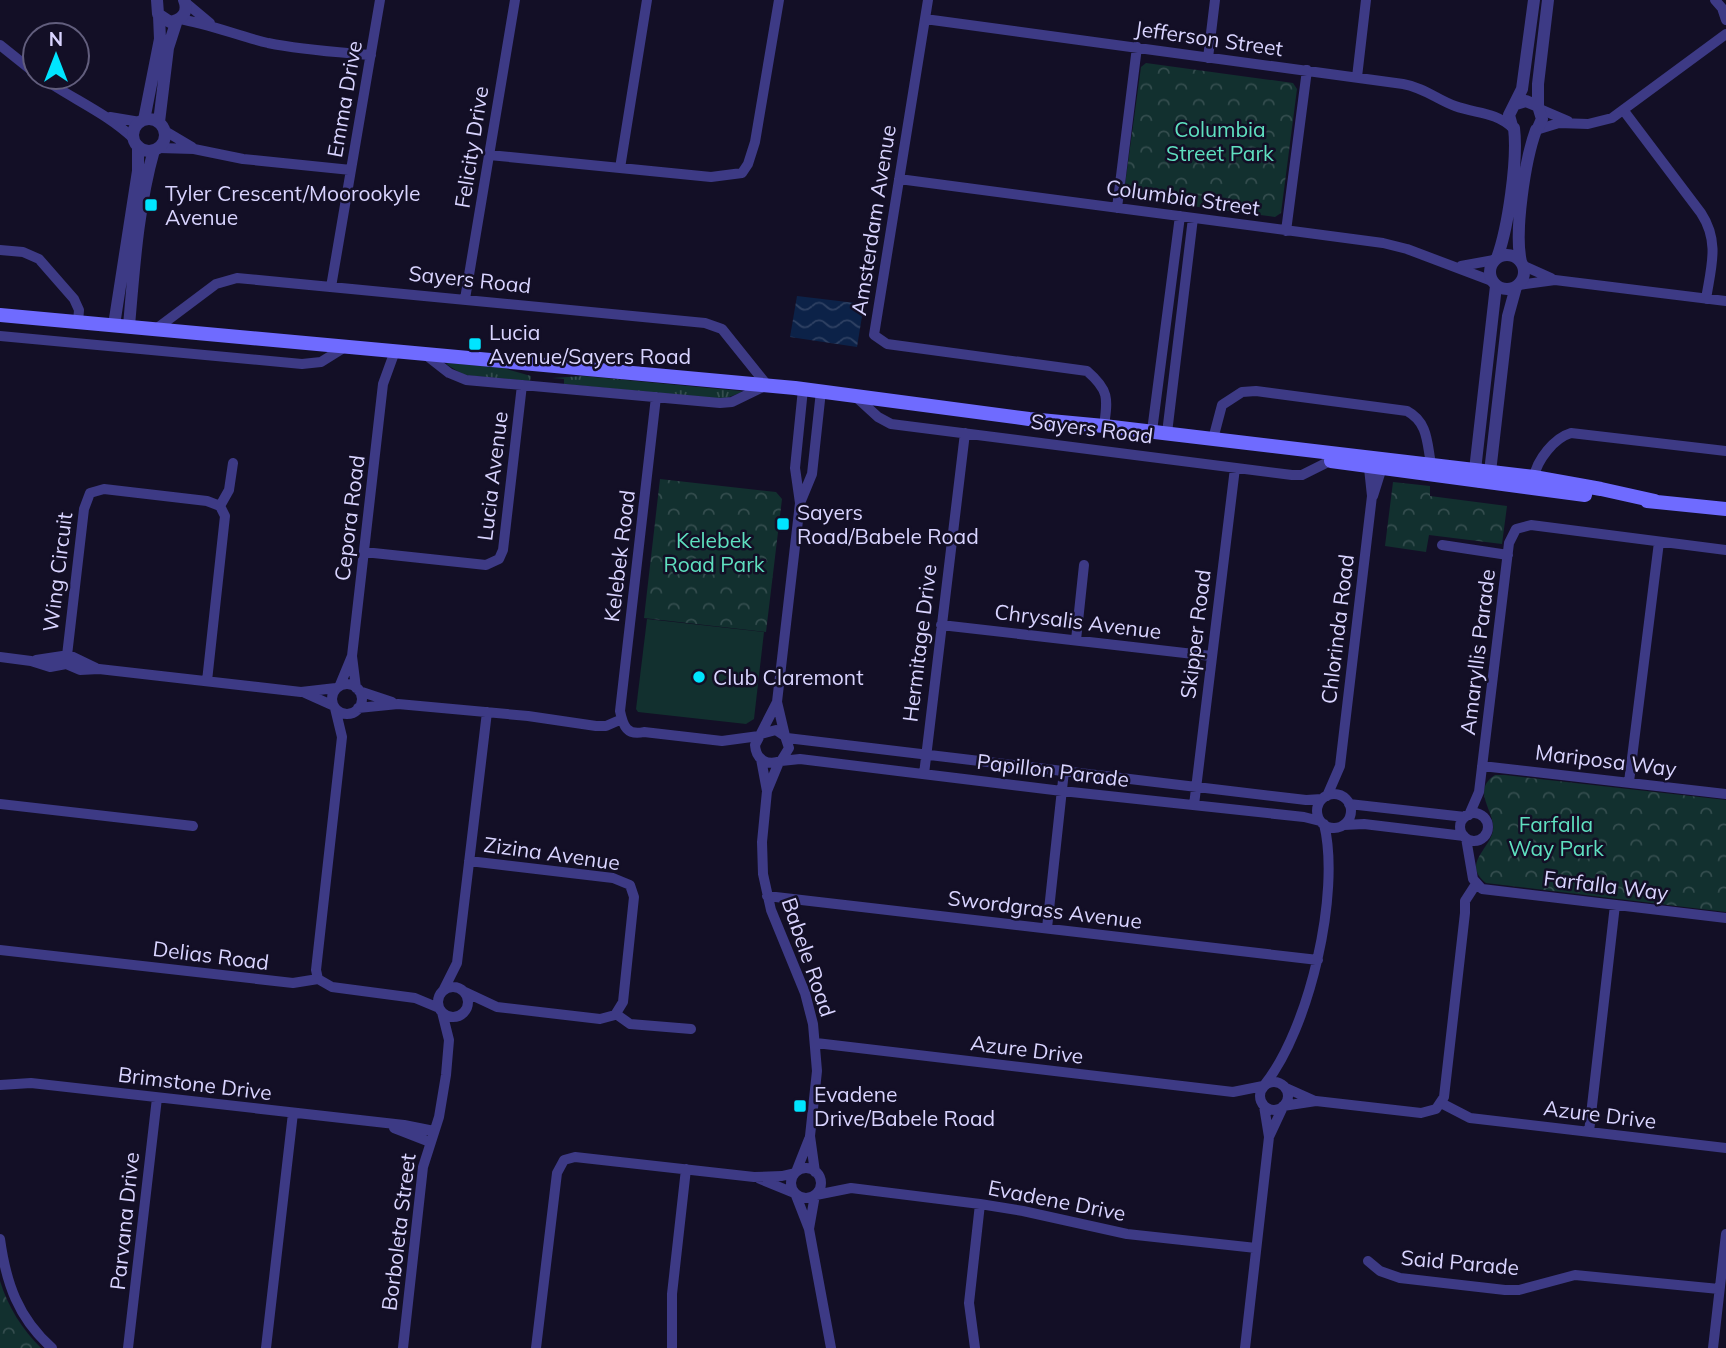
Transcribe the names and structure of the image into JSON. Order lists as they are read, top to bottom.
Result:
{
  "streets": {
    "main road": ["Sayers Road"],
    "street": [
      "Jefferson Street",
      "Emma Drive",
      "Felicity Drive",
      "Columbia Street",
      "Amsterdam Avenue",
      "Lucia Avenue",
      "Cepora Road",
      "Kelebek Road",
      "Wing Circuit",
      "Chrysalis Avenue",
      "Chlorinda Road",
      "Skipper Road",
      "Hermitage Drive",
      "Amaryllis Parade",
      "Mariposa Way",
      "Papillon Parade",
      "Zizina Avenue",
      "Farfalla Way",
      "Swordgrass Avenue",
      "Delias Road",
      "Babele Road",
      "Azure Drive",
      "Brimstone Drive",
      "Evadene Drive",
      "Parvana Drive",
      "Borboleta Street",
      "Said Parade"
    ]
  },
  "crossings": [
    ["Jefferson Street", "Amsterdam Avenue"],
    ["Emma Drive", "Sayers Road"],
    ["Felicity Drive", "Sayers Road"],
    ["Columbia Street", "Amsterdam Avenue"],
    ["Amsterdam Avenue", "Sayers Road"],
    ["Sayers Road", "Lucia Avenue"],
    ["Sayers Road", "Cepora Road"],
    ["Sayers Road", "Kelebek Road"],
    ["Sayers Road", "Chlorinda Road"],
    ["Sayers Road", "Skipper Road"],
    ["Sayers Road", "Hermitage Drive"],
    ["Lucia Avenue", "Cepora Road"],
    ["Chrysalis Avenue", "Skipper Road"],
    ["Chrysalis Avenue", "Hermitage Drive"],
    ["Chlorinda Road", "Papillon Parade"],
    ["Skipper Road", "Papillon Parade"],
    ["Hermitage Drive", "Papillon Parade"],
    ["Amaryllis Parade", "Mariposa Way"],
    ["Papillon Parade", "Babele Road"],
    ["Swordgrass Avenue", "Babele Road"],
    ["Delias Road", "Borboleta Street"],
    ["Babele Road", "Azure Drive"],
    ["Babele Road", "Evadene Drive"],
    ["Brimstone Drive", "Parvana Drive"],
    ["Brimstone Drive", "Borboleta Street"]
  ],
  "parks": ["Columbia Street Park", "Kelebek Road Park", "Farfalla Way Park"],
  "places": {
    "transit": [
      "Tyler Crescent/Moorookyle Avenue",
      "Lucia Avenue/Sayers Road",
      "Sayers Road/Babele Road",
      "Evadene Drive/Babele Road"
    ],
    "other": ["Club Claremont"]
  },
  "north": "top"
}
